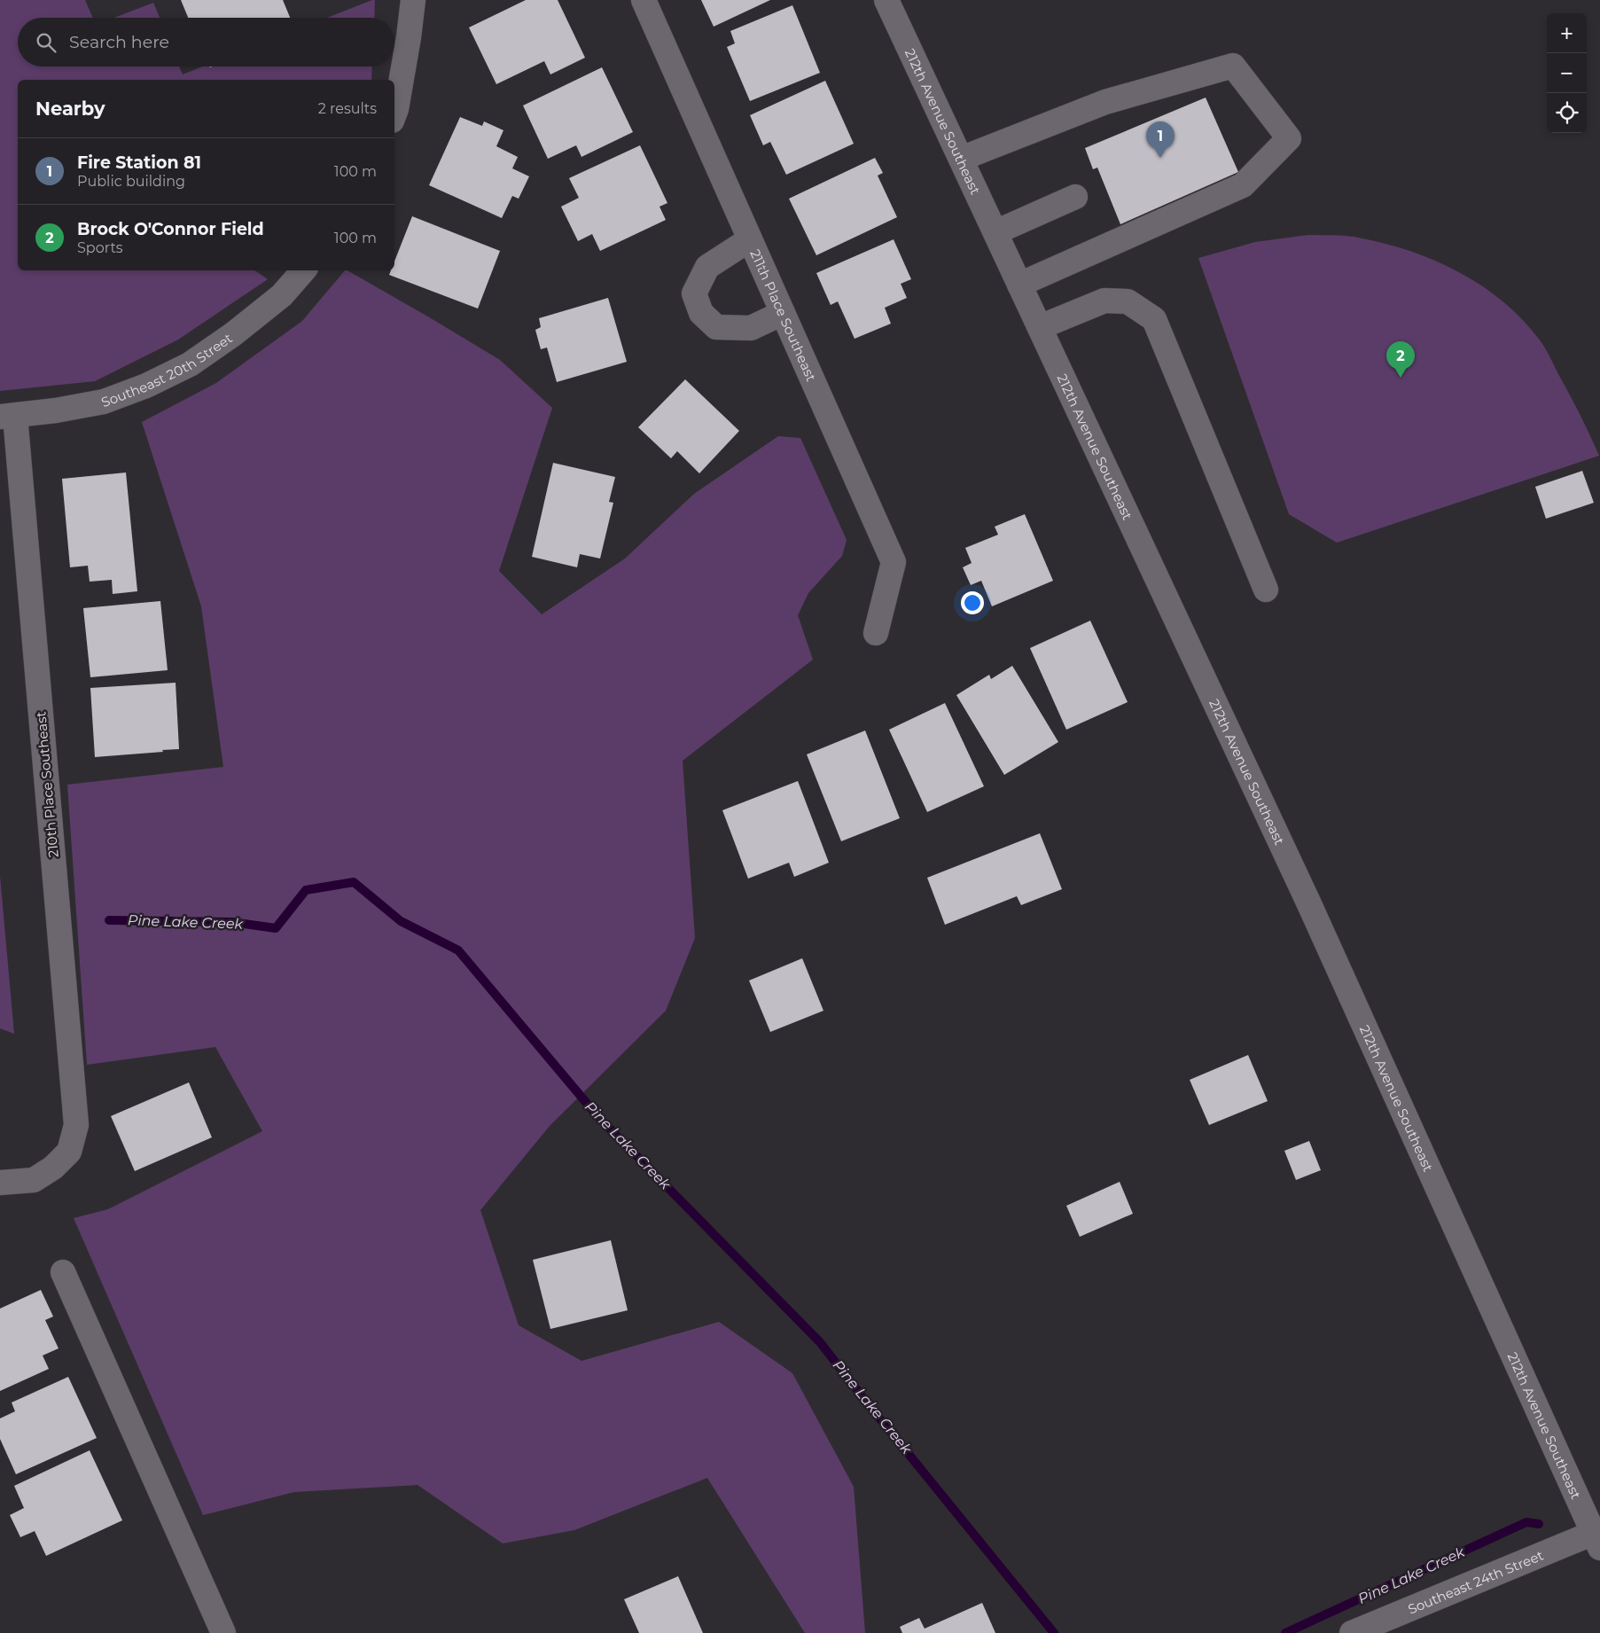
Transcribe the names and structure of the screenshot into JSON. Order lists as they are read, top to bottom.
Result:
{
  "streets": {
    "street": [
      "212th Avenue Southeast",
      "211th Place Southeast",
      "Southeast 20th Street",
      "210th Place Southeast",
      "Southeast 24th Street"
    ]
  },
  "crossings": [
    ["212th Avenue Southeast", "Southeast 24th Street"],
    ["Southeast 20th Street", "210th Place Southeast"]
  ],
  "water": ["Pine Lake Creek"],
  "page": {
    "map_buttons": ["+", "−"],
    "search": "Search here",
    "heading": ["Nearby", "2 results"],
    "pins": ["1", "2"],
    "list": [
      {
        "mark": "1",
        "name": "Fire Station 81",
        "note": "Public building",
        "value": "100 m"
      },
      {
        "mark": "2",
        "name": "Brock O'Connor Field",
        "note": "Sports",
        "value": "100 m"
      }
    ]
  }
}
